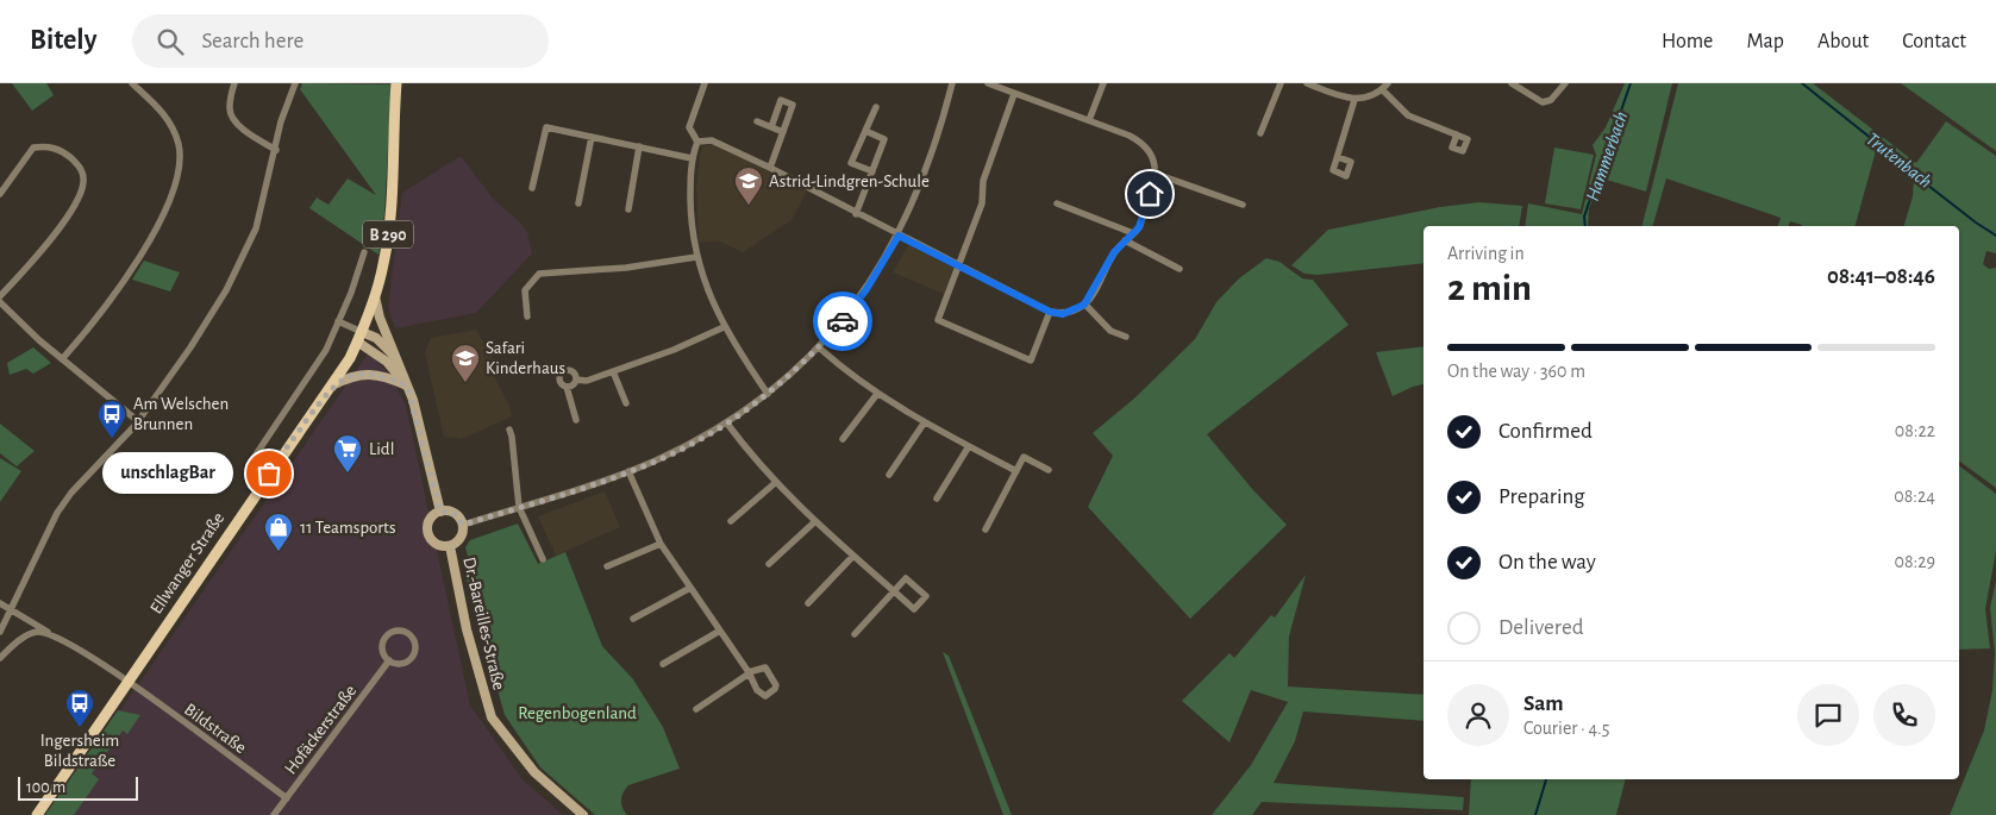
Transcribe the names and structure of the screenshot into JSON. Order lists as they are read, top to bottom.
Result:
{
  "streets": {
    "main road": ["B 290", "Ellwanger Straße", "Dr.-Bareilles-Straße"],
    "street": ["Bildstraße", "Hofäckerstraße"]
  },
  "crossings": [
    ["Ellwanger Straße", "Bildstraße"],
    ["Bildstraße", "Hofäckerstraße"]
  ],
  "water": ["Hammerbach", "Trutenbach"],
  "parks": ["Regenbogenland"],
  "places": {
    "school or university": ["Astrid-Lindgren-Schule", "Safari Kinderhaus"],
    "bus stop": ["Am Welschen Brunnen", "Ingersheim Bildstraße"],
    "other": ["unschlagBar"],
    "supermarket": ["Lidl"],
    "shop": ["11 Teamsports"]
  },
  "scale_bar": "100 m",
  "page": {
    "header": "Bitely",
    "search": "Search here",
    "nav": [
      "Home",
      "Map",
      "About",
      "Contact"
    ],
    "heading": ["2 min", "Arriving in", "08:41–08:46"],
    "panel": ["Sam", "Courier · 4.5"],
    "bar": "On the way · 360 m",
    "list": [
      ["Confirmed", "08:22"],
      ["Preparing", "08:24"],
      ["On the way", "08:29"],
      "Delivered"
    ],
    "bubble": "unschlagBar",
    "scale": "100 m"
  }
}
